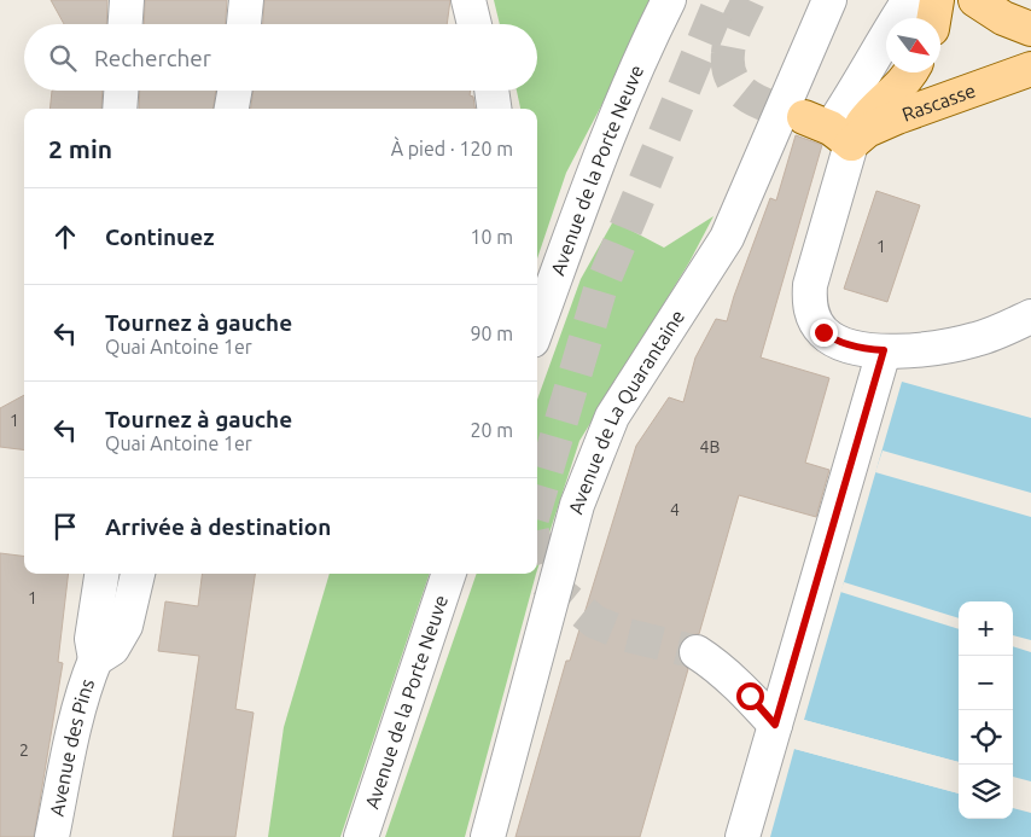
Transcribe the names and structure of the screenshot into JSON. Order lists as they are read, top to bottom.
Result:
{
  "streets": {
    "main road": ["Rascasse"],
    "street": ["Avenue de la Porte Neuve", "Avenue de La Quarantaine", "Avenue des Pins"]
  },
  "house_numbers": [
    "1",
    "1",
    "4B",
    "4",
    "1",
    "2"
  ],
  "north": "bottom right",
  "page": {
    "search": "Rechercher",
    "heading": ["2 min", "À pied · 120 m"],
    "list": [
      ["Continuez", "10 m"],
      ["Tournez à gauche", "Quai Antoine 1er", "90 m"],
      ["Tournez à gauche", "Quai Antoine 1er", "20 m"],
      "Arrivée à destination"
    ],
    "map_buttons": ["+", "−"]
  }
}
